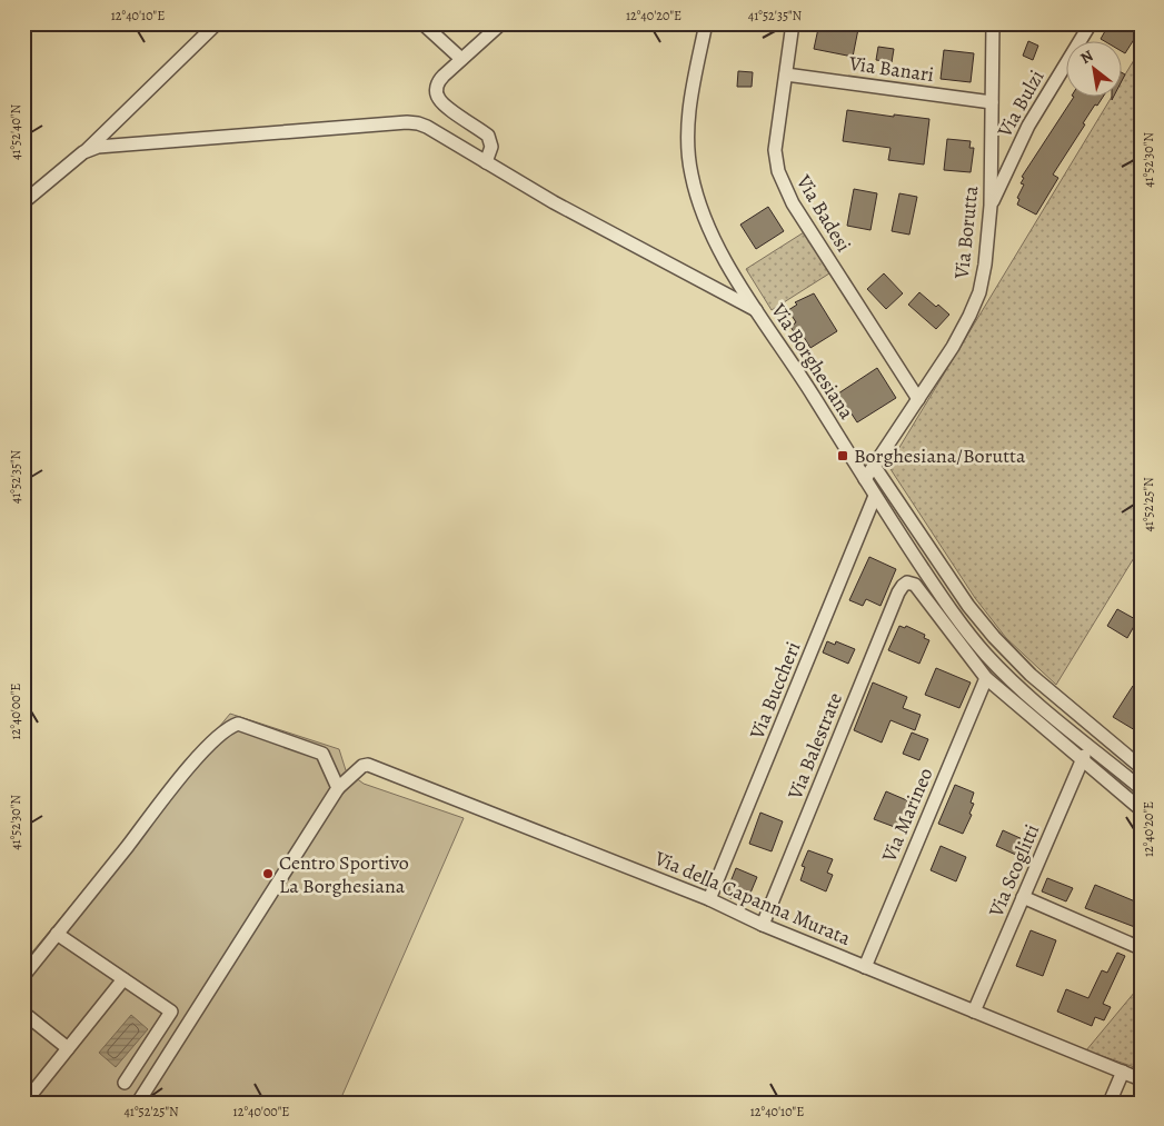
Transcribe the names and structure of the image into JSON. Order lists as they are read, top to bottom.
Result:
{
  "streets": {
    "street": [
      "Via Banari",
      "Via Bulzi",
      "Via Badesi",
      "Via Borutta",
      "Via Borghesiana",
      "Via Buccheri",
      "Via Balestrate",
      "Via Marineo",
      "Via Scoglitti",
      "Via della Capanna Murata"
    ]
  },
  "crossings": [
    ["Via Banari", "Via Badesi"],
    ["Via Banari", "Via Borutta"],
    ["Via Bulzi", "Via Borutta"],
    ["Via Badesi", "Via Borutta"],
    ["Via Borutta", "Via Borghesiana"],
    ["Via Borghesiana", "Via Buccheri"],
    ["Via Borghesiana", "Via Scoglitti"],
    ["Via Buccheri", "Via della Capanna Murata"],
    ["Via Balestrate", "Via Marineo"],
    ["Via Balestrate", "Via della Capanna Murata"],
    ["Via Marineo", "Via della Capanna Murata"],
    ["Via Scoglitti", "Via della Capanna Murata"]
  ],
  "places": {
    "transit": ["Borghesiana/Borutta"],
    "other": ["Centro Sportivo La Borghesiana"]
  },
  "north": "top left",
  "coordinates": [
    "12°40'10\"E",
    "12°40'20\"E",
    "41°52'35\"N",
    "41°52'40\"N",
    "41°52'30\"N",
    "41°52'25\"N",
    "12°40'00\"E"
  ]
}
